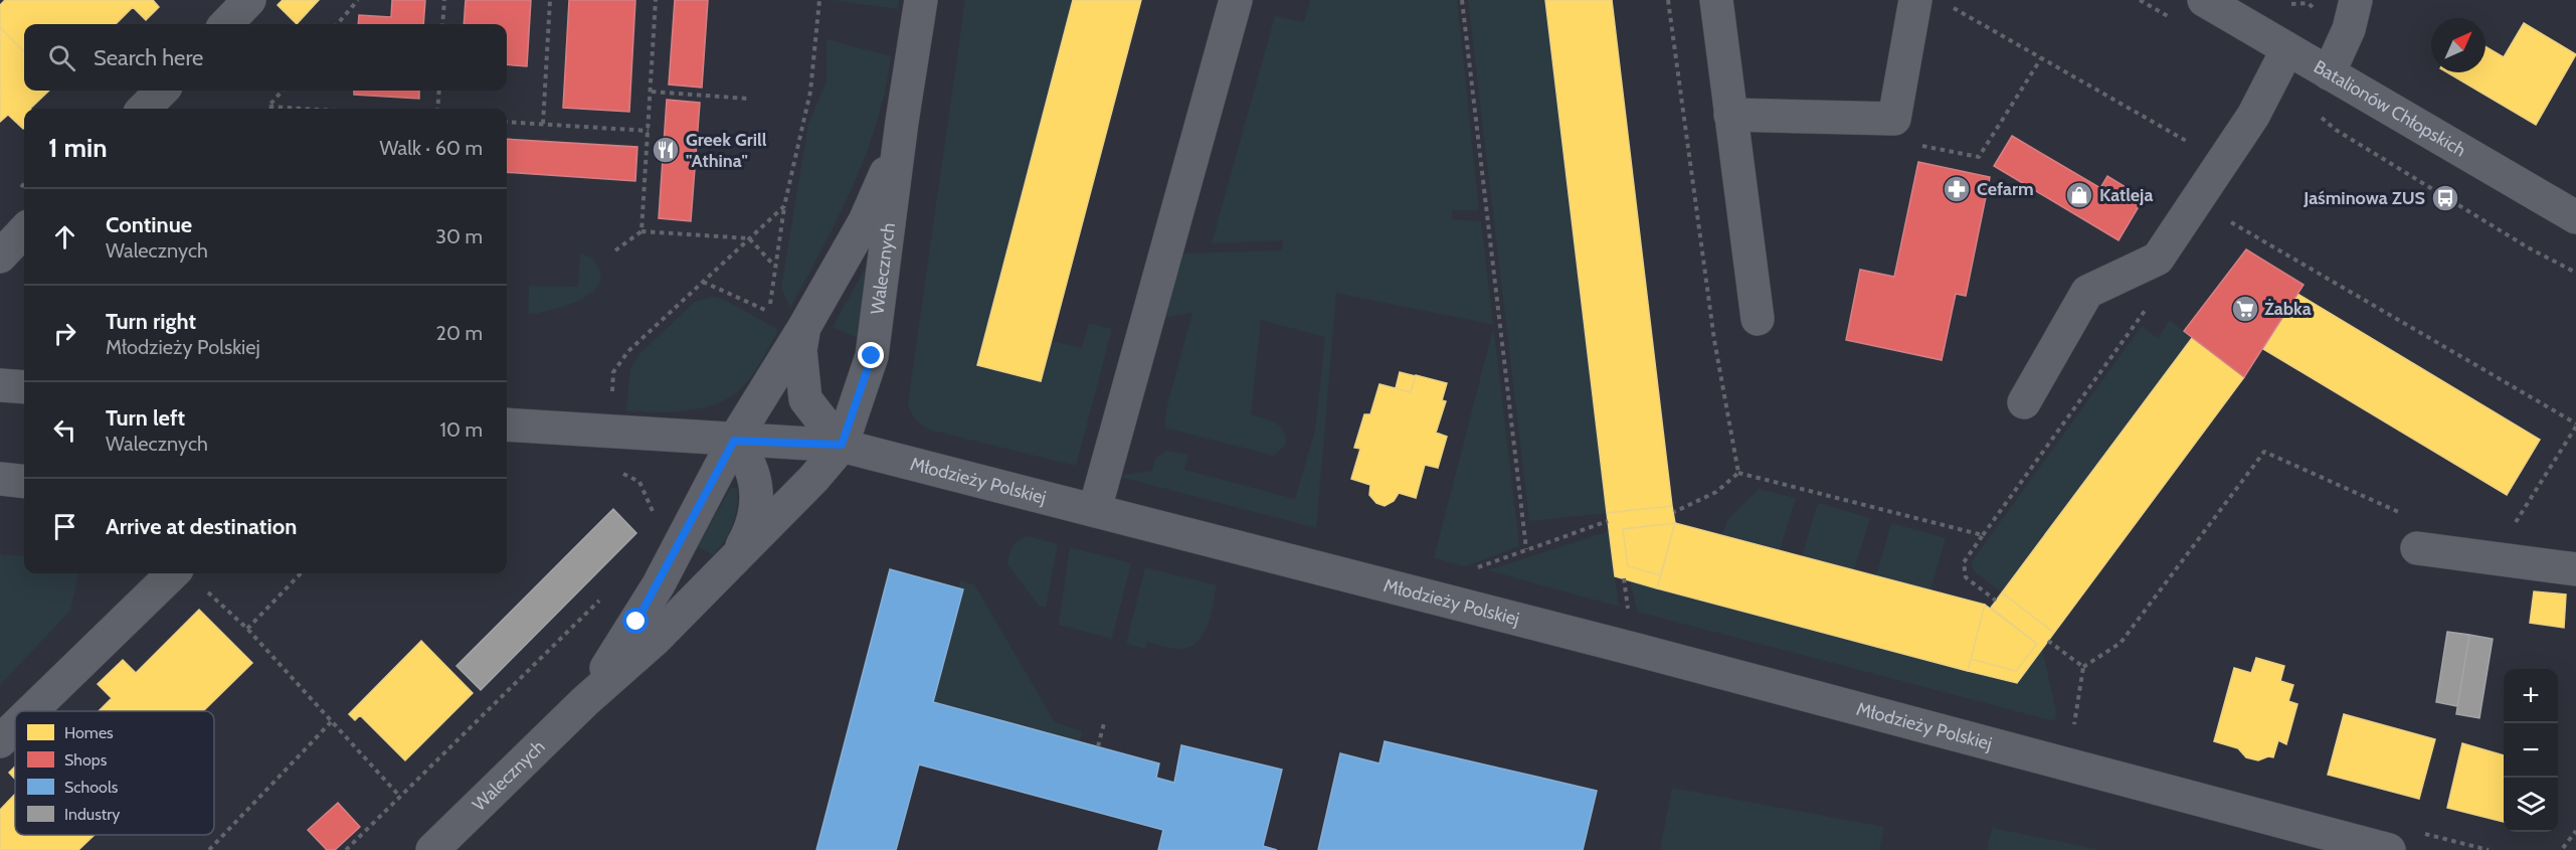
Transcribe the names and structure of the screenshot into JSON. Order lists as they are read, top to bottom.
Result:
{
  "streets": {
    "street": ["Batalionów Chłopskich", "Walecznych", "Młodzieży Polskiej"]
  },
  "crossings": [
    ["Walecznych", "Młodzieży Polskiej"]
  ],
  "places": {
    "restaurant": ["Greek Grill \"Athina\""],
    "pharmacy": ["Cefarm"],
    "shop": ["Katleja"],
    "bus stop": ["Jaśminowa ZUS"],
    "supermarket": ["Żabka"]
  },
  "legend": [
    "Homes",
    "Shops",
    "Schools",
    "Industry"
  ],
  "north": "top right",
  "page": {
    "search": "Search here",
    "heading": ["1 min", "Walk · 60 m"],
    "list": [
      ["Continue", "Walecznych", "30 m"],
      ["Turn right", "Młodzieży Polskiej", "20 m"],
      ["Turn left", "Walecznych", "10 m"],
      "Arrive at destination"
    ],
    "map_buttons": ["+", "−"]
  }
}
